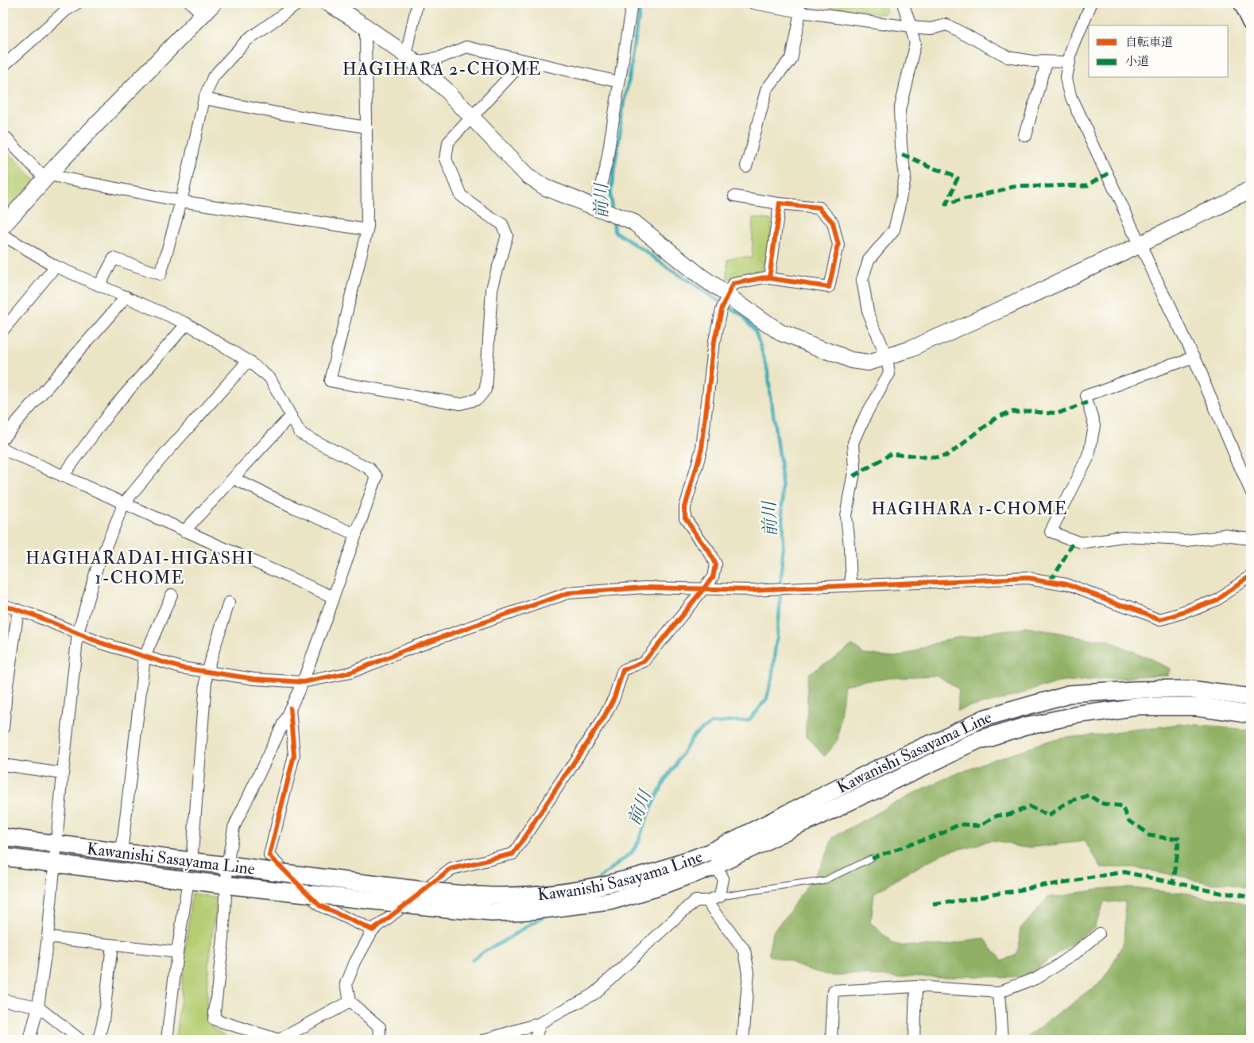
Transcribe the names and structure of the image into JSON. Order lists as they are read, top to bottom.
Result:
{
  "streets": {
    "main road": ["Kawanishi Sasayama Line"]
  },
  "districts": ["HAGIHARA 2-CHOME", "HAGIHARA 1-CHOME", "HAGIHARADAI-HIGASHI 1-CHOME"],
  "water": ["前川"],
  "legend": ["自転車道", "小道"]
}
